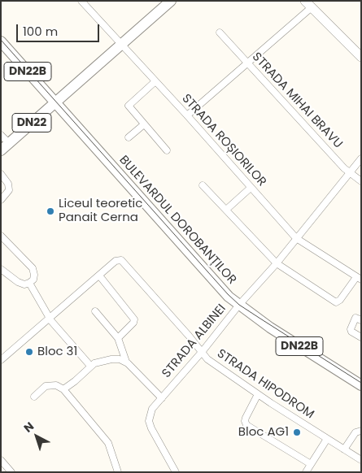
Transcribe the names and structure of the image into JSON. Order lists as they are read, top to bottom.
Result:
{
  "streets": {
    "main road": ["DN22B", "DN22", "BULEVARDUL DOROBANȚILOR"],
    "street": [
      "STRADA MIHAI BRAVU",
      "STRADA ROȘIORILOR",
      "STRADA ALBINEI",
      "STRADA HIPODROM"
    ]
  },
  "crossings": [
    ["STRADA MIHAI BRAVU", "STRADA ALBINEI"],
    ["DN22", "STRADA ROȘIORILOR"],
    ["DN22", "BULEVARDUL DOROBANȚILOR"],
    ["STRADA ROȘIORILOR", "STRADA ALBINEI"],
    ["BULEVARDUL DOROBANȚILOR", "STRADA ALBINEI"],
    ["STRADA ALBINEI", "STRADA HIPODROM"]
  ],
  "places": ["Liceul teoretic Panait Cerna", "Bloc 31", "Bloc AG1"],
  "scale_bar": "100 m",
  "north": "top left"
}
